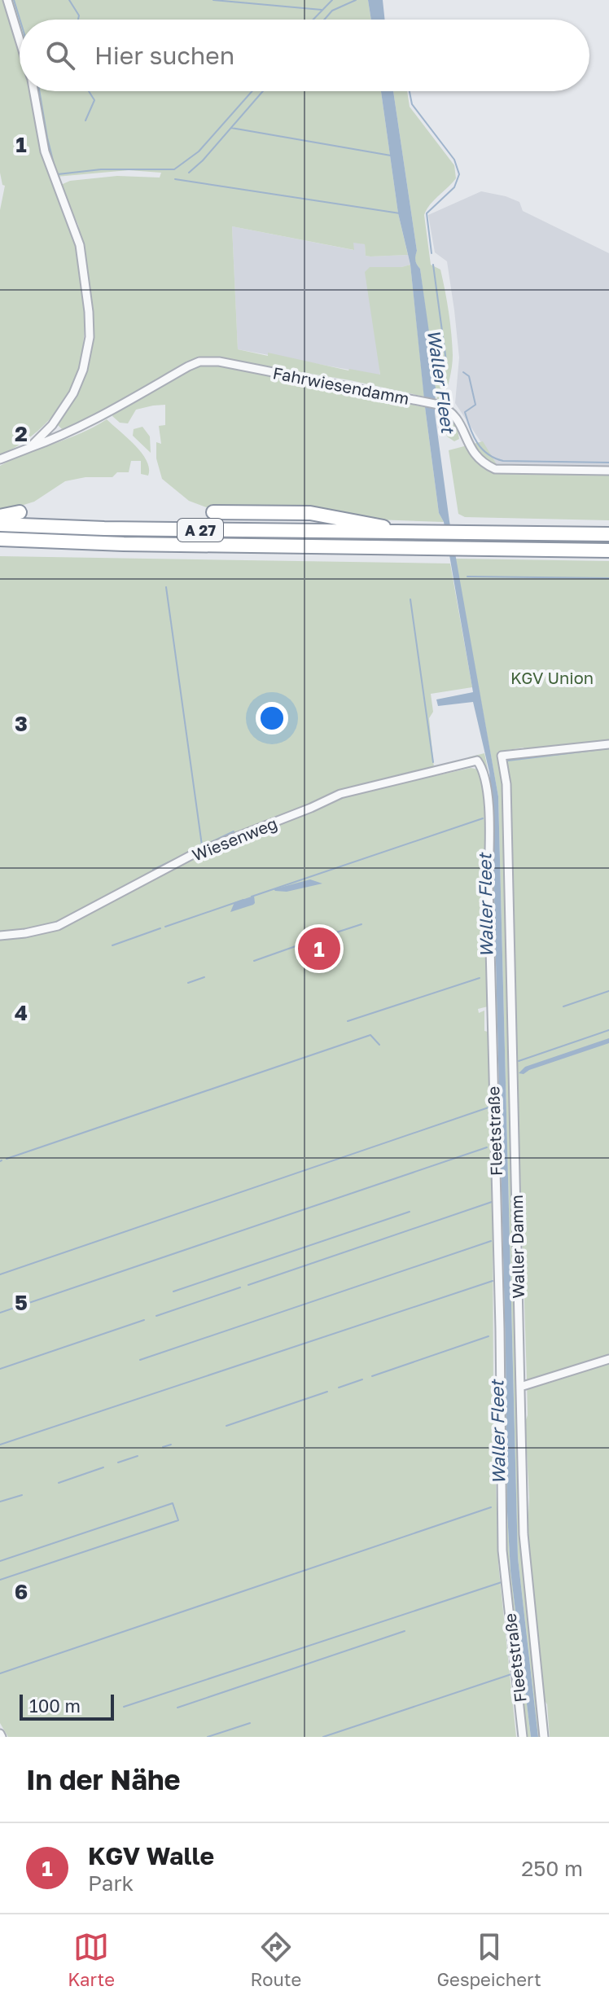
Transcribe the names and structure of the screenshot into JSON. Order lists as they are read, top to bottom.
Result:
{
  "streets": {
    "highway": ["A 27"],
    "street": [
      "Fahrwiesendamm",
      "Wiesenweg",
      "Fleetstraße",
      "Waller Damm"
    ]
  },
  "crossings": [
    ["Wiesenweg", "Fleetstraße"]
  ],
  "water": ["Waller Fleet"],
  "parks": ["KGV Union"],
  "scale_bar": "100 m",
  "page": {
    "search": "Hier suchen",
    "pins": "1",
    "scale": "100 m",
    "heading": "In der Nähe",
    "list": [
      {
        "mark": "1",
        "name": "KGV Walle",
        "note": "Park",
        "value": "250 m"
      }
    ],
    "nav": ["Karte", "Route", "Gespeichert"]
  },
  "grid": {
    "rows": [
      "1",
      "2",
      "3",
      "4",
      "5",
      "6"
    ]
  }
}
